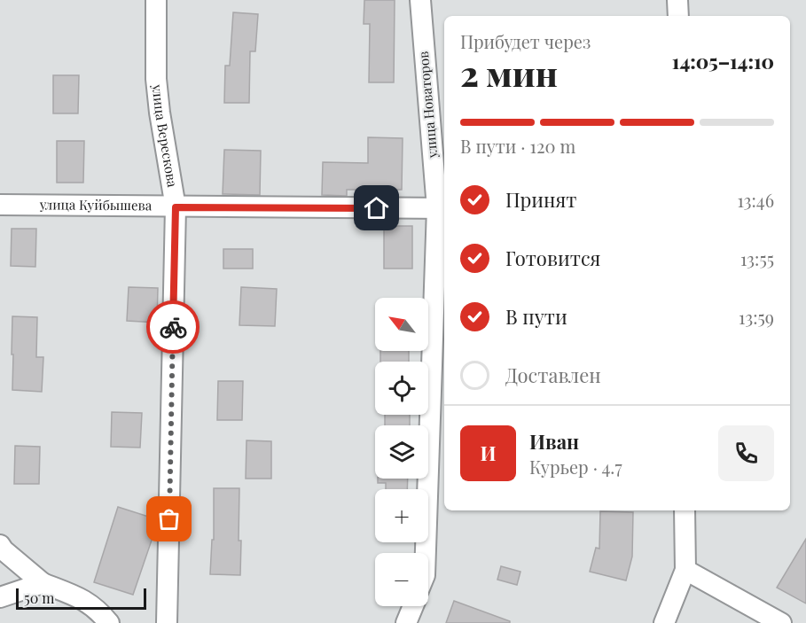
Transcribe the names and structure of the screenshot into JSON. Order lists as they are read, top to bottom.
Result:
{
  "streets": {
    "street": ["улица Новаторов", "улица Верескова", "улица Куйбышева"]
  },
  "crossings": [
    ["улица Новаторов", "улица Куйбышева"],
    ["улица Верескова", "улица Куйбышева"]
  ],
  "scale_bar": "50 m",
  "north": "top left",
  "page": {
    "heading": ["2 мин", "Прибудет через", "14:05–14:10"],
    "panel": ["Иван", "Курьер · 4.7"],
    "bar": "В пути · 120 m",
    "list": [
      ["Принят", "13:46"],
      ["Готовится", "13:55"],
      ["В пути", "13:59"],
      "Доставлен"
    ],
    "map_buttons": ["+", "−"],
    "round": "И",
    "scale": "50 m"
  }
}
